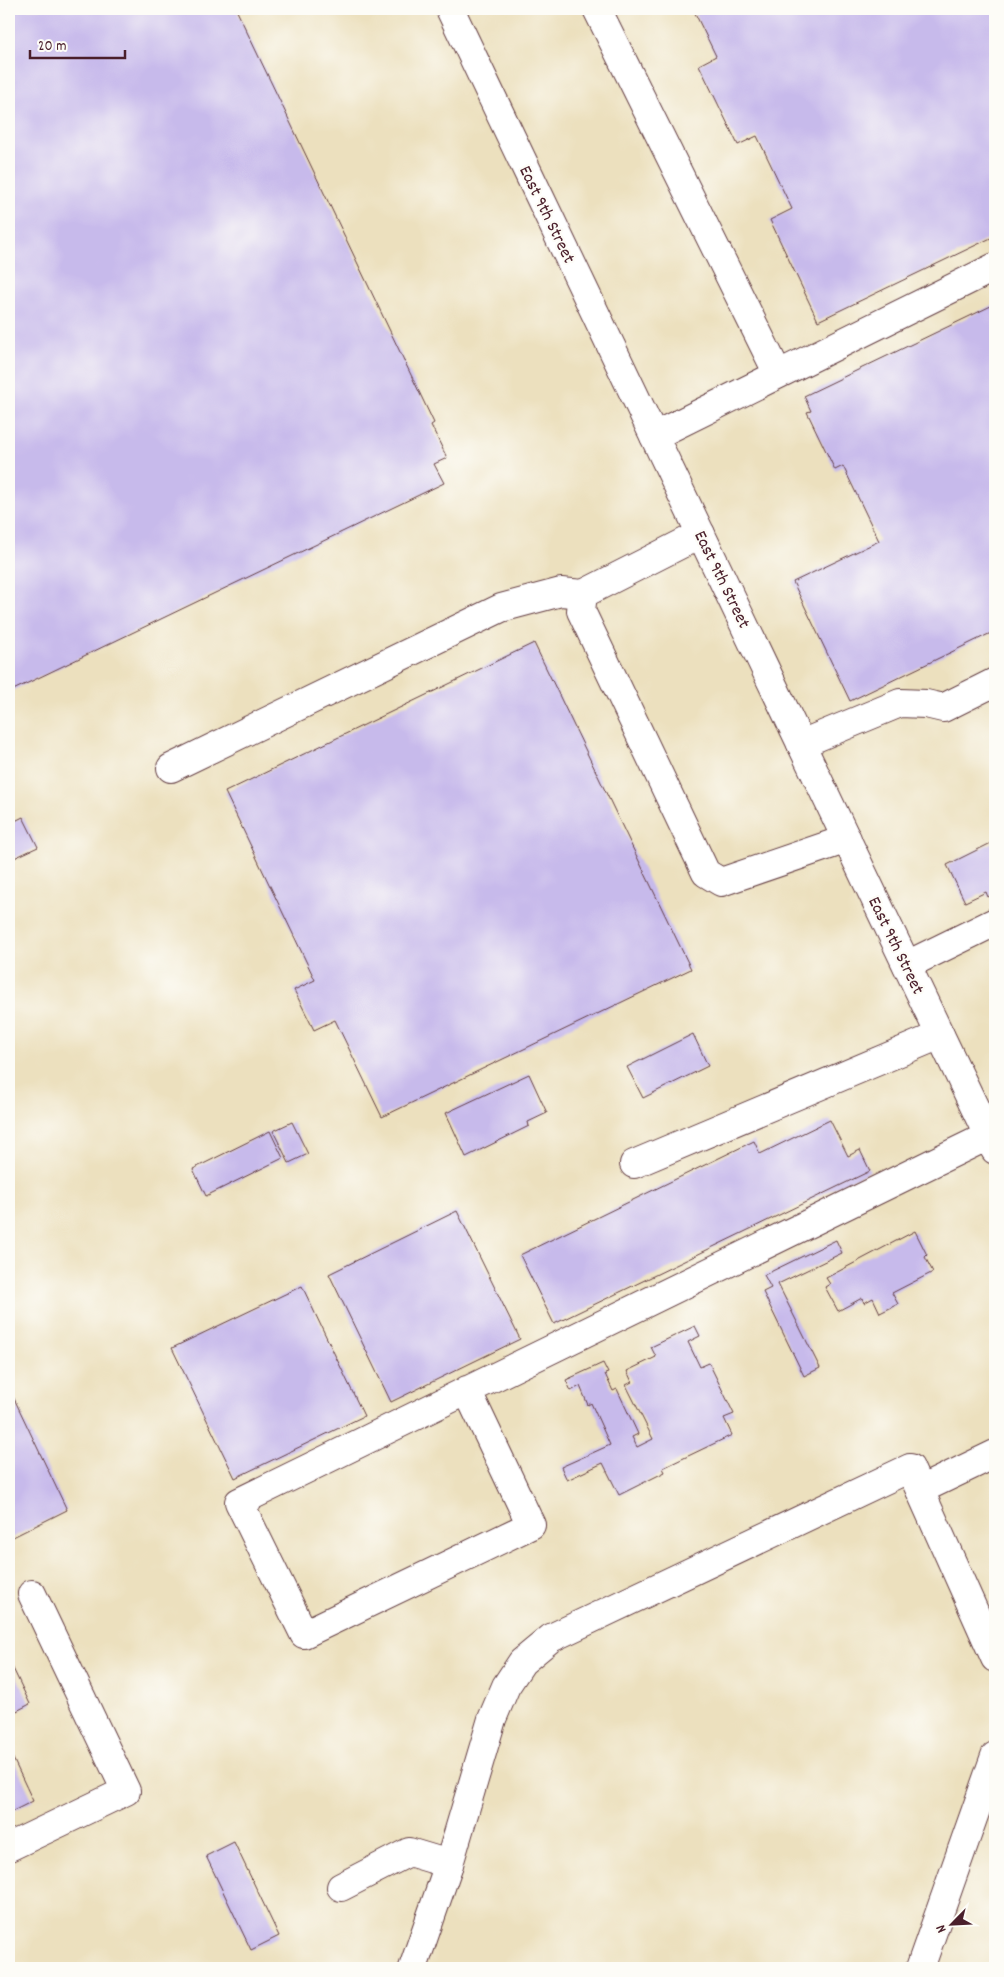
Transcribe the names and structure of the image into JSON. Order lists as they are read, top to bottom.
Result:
{
  "streets": {
    "street": ["East 9th Street"]
  },
  "scale_bar": "20 m",
  "north": "bottom left"
}
